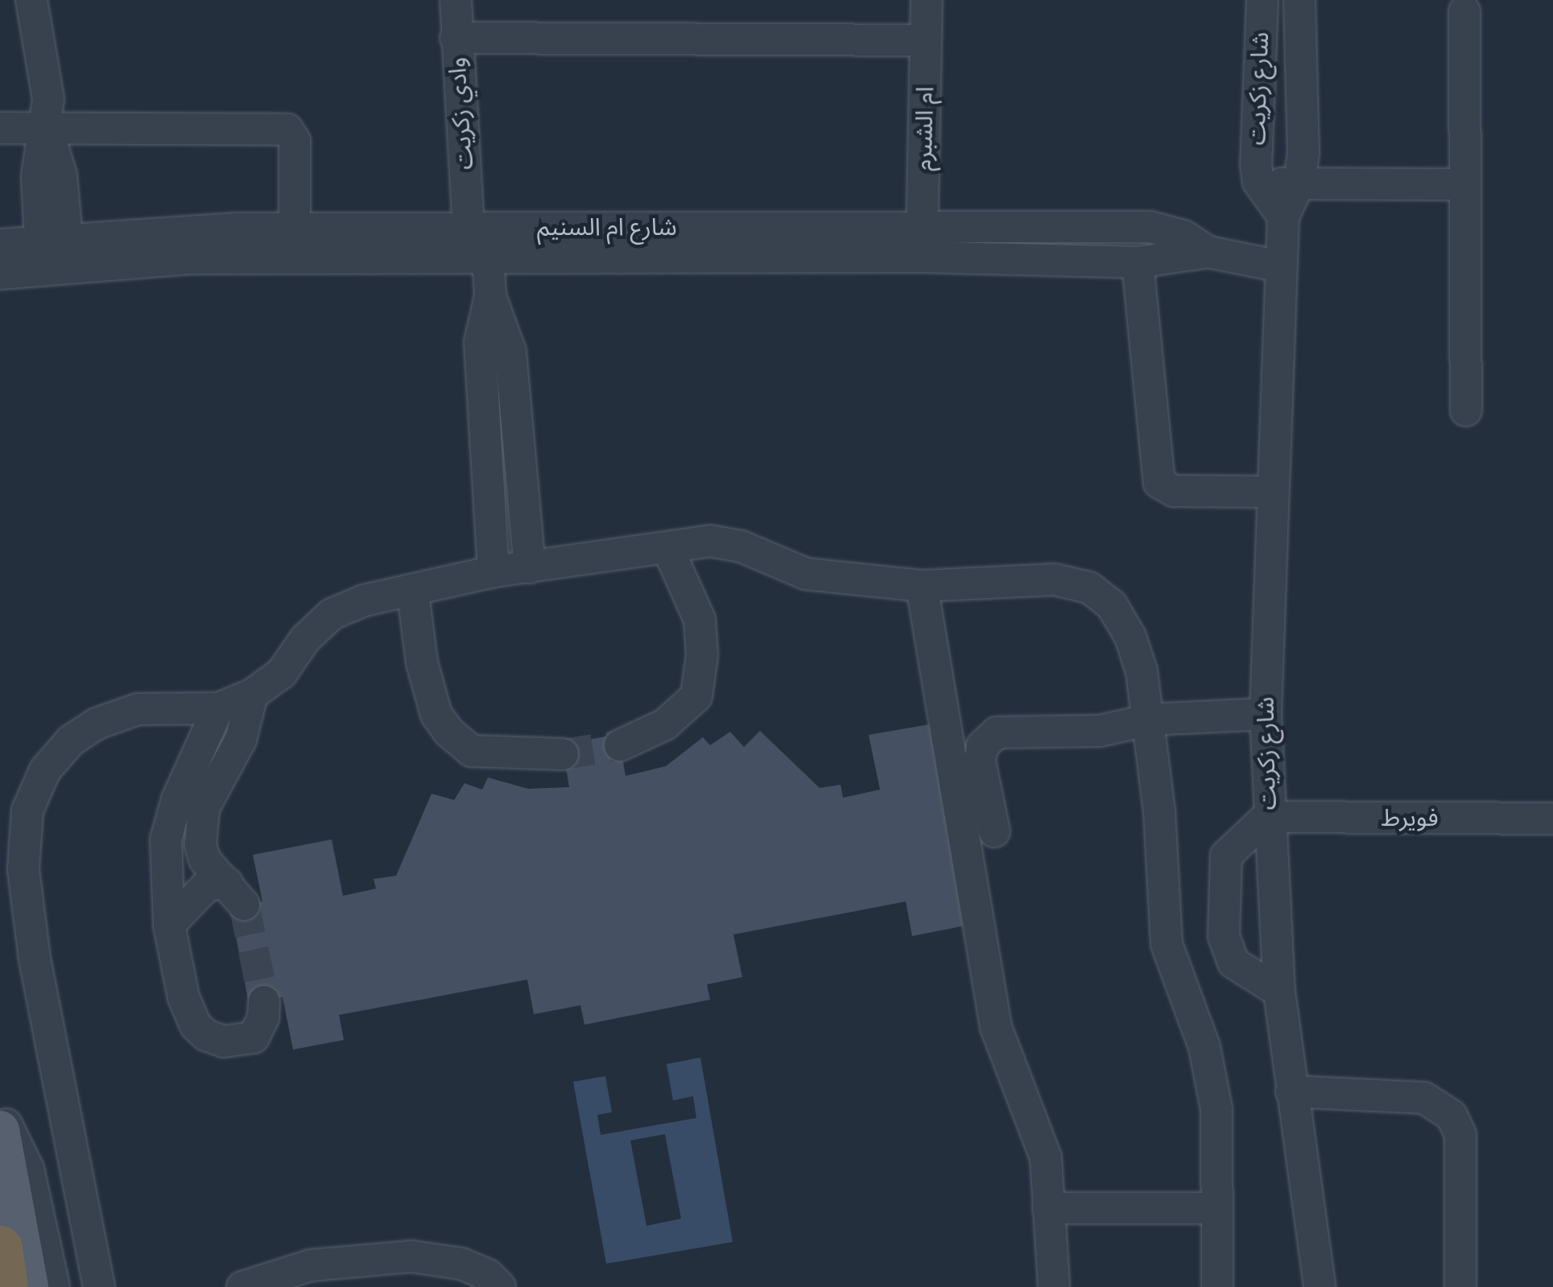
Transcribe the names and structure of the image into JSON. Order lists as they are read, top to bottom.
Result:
{
  "streets": {
    "street": [
      "شارع زكريت",
      "وادي زكريت",
      "ام الشبرم",
      "شارع ام السنيم",
      "فويرط"
    ]
  },
  "crossings": [
    ["شارع زكريت", "شارع ام السنيم"],
    ["شارع زكريت", "فويرط"],
    ["وادي زكريت", "شارع ام السنيم"],
    ["ام الشبرم", "شارع ام السنيم"]
  ]
}
